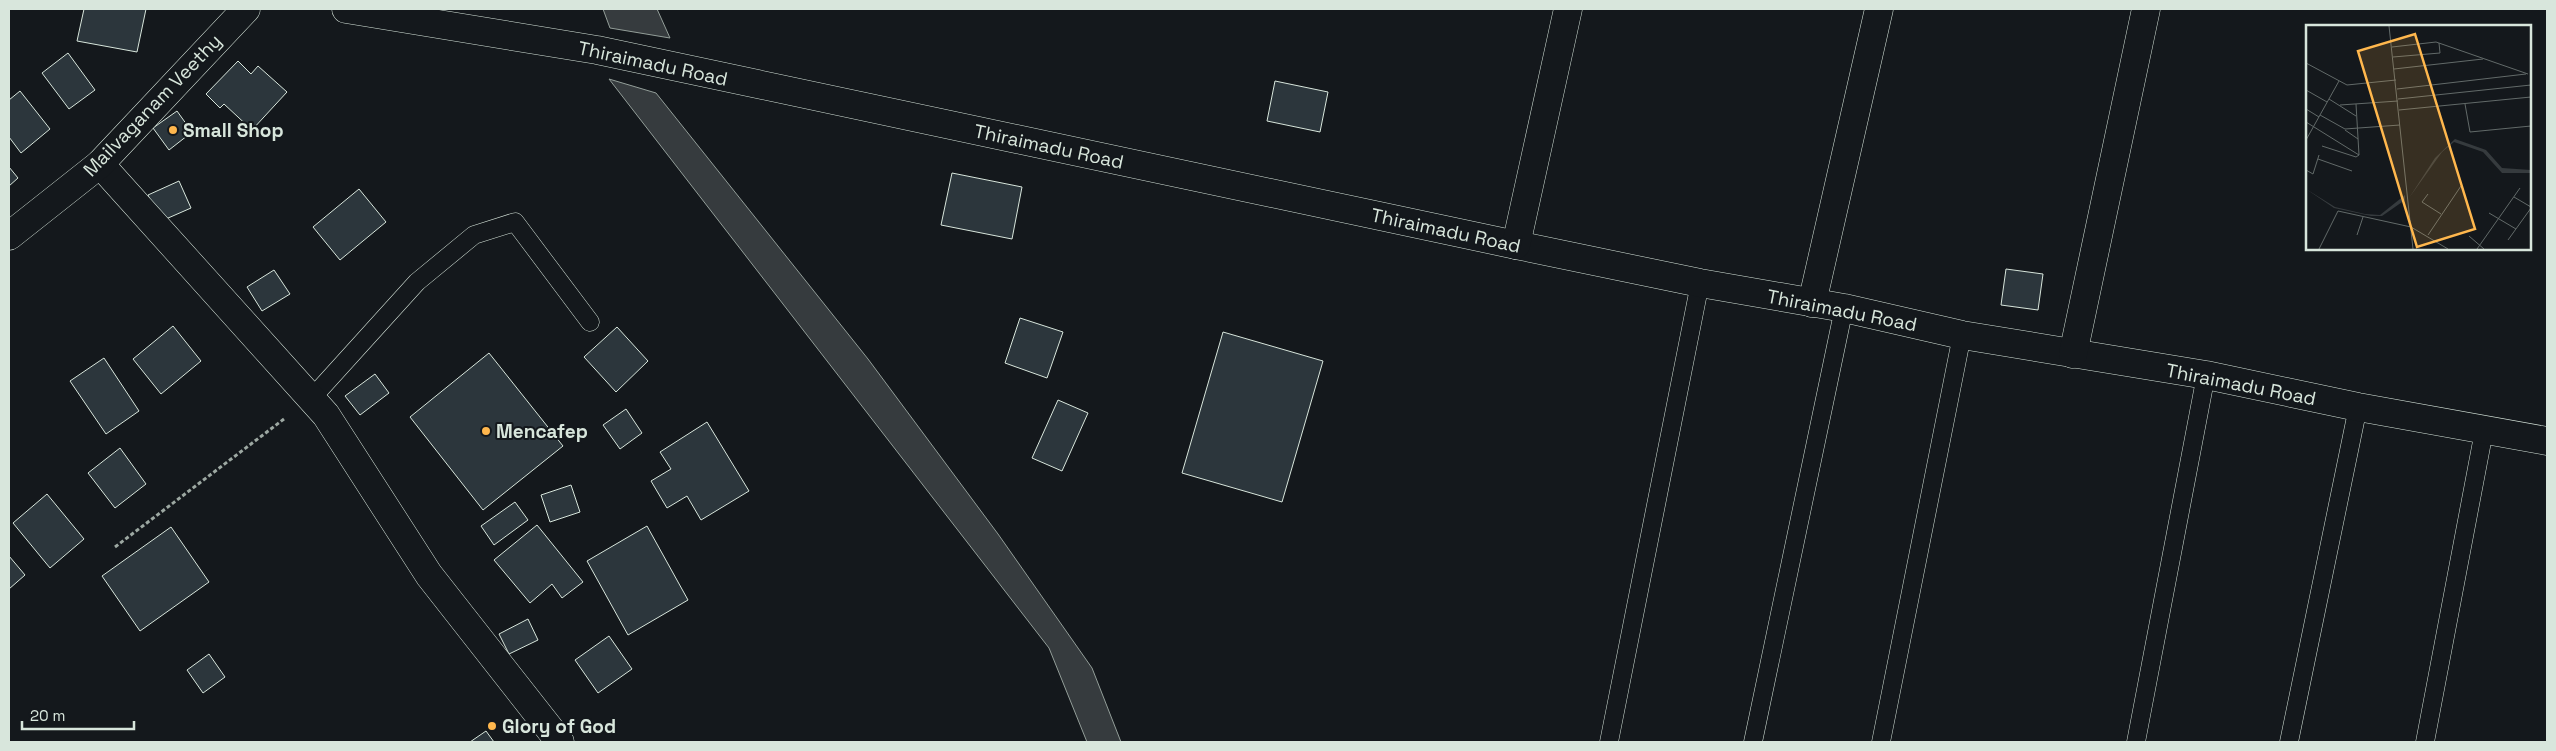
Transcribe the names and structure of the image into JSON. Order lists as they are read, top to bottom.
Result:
{
  "streets": {
    "street": ["Thiraimadu Road", "Mailvaganam Veethy"]
  },
  "places": ["Small Shop", "Mencafep", "Glory of God"],
  "scale_bar": "20 m"
}
